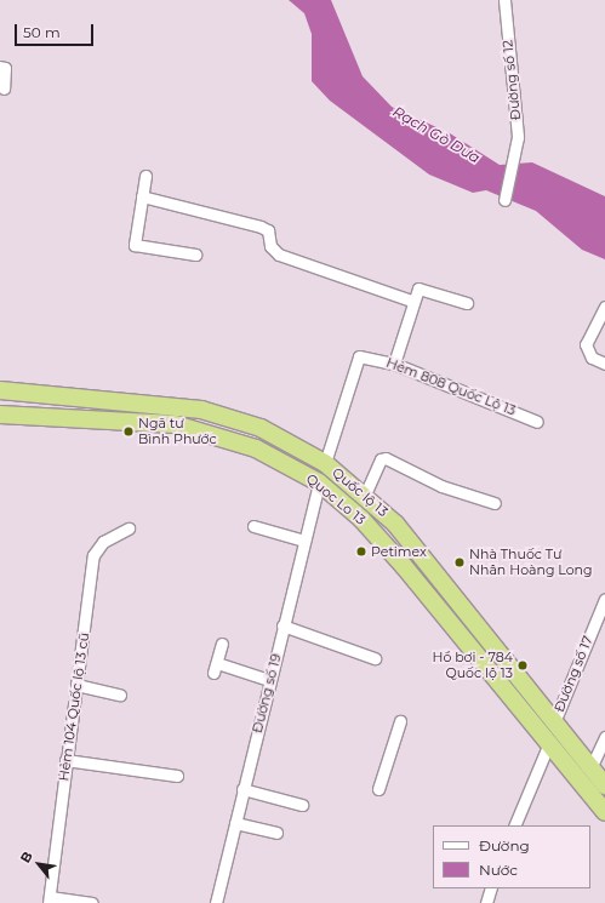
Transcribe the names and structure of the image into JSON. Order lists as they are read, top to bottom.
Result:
{
  "streets": {
    "highway": ["Quốc lộ 13", "Quoc Lo 13"],
    "street": [
      "Đường số 12",
      "Hẻm 808 Quốc Lộ 13",
      "Đường số 17",
      "Đường số 19",
      "Hẻm 104 Quốc lộ 13 cũ"
    ]
  },
  "crossings": [
    ["Hẻm 808 Quốc Lộ 13", "Quốc lộ 13"],
    ["Quốc lộ 13", "Đường số 17"],
    ["Quoc Lo 13", "Đường số 19"]
  ],
  "water": ["Rạch Gò Dưa"],
  "places": [
    "Ngã tư Bình Phước",
    "Petimex",
    "Nhà Thuốc Tư Nhân Hoàng Long",
    "Hồ bơi - 784 Quốc lộ 13"
  ],
  "legend": ["Đường", "Nước"],
  "scale_bar": "50 m",
  "north": "top left"
}
